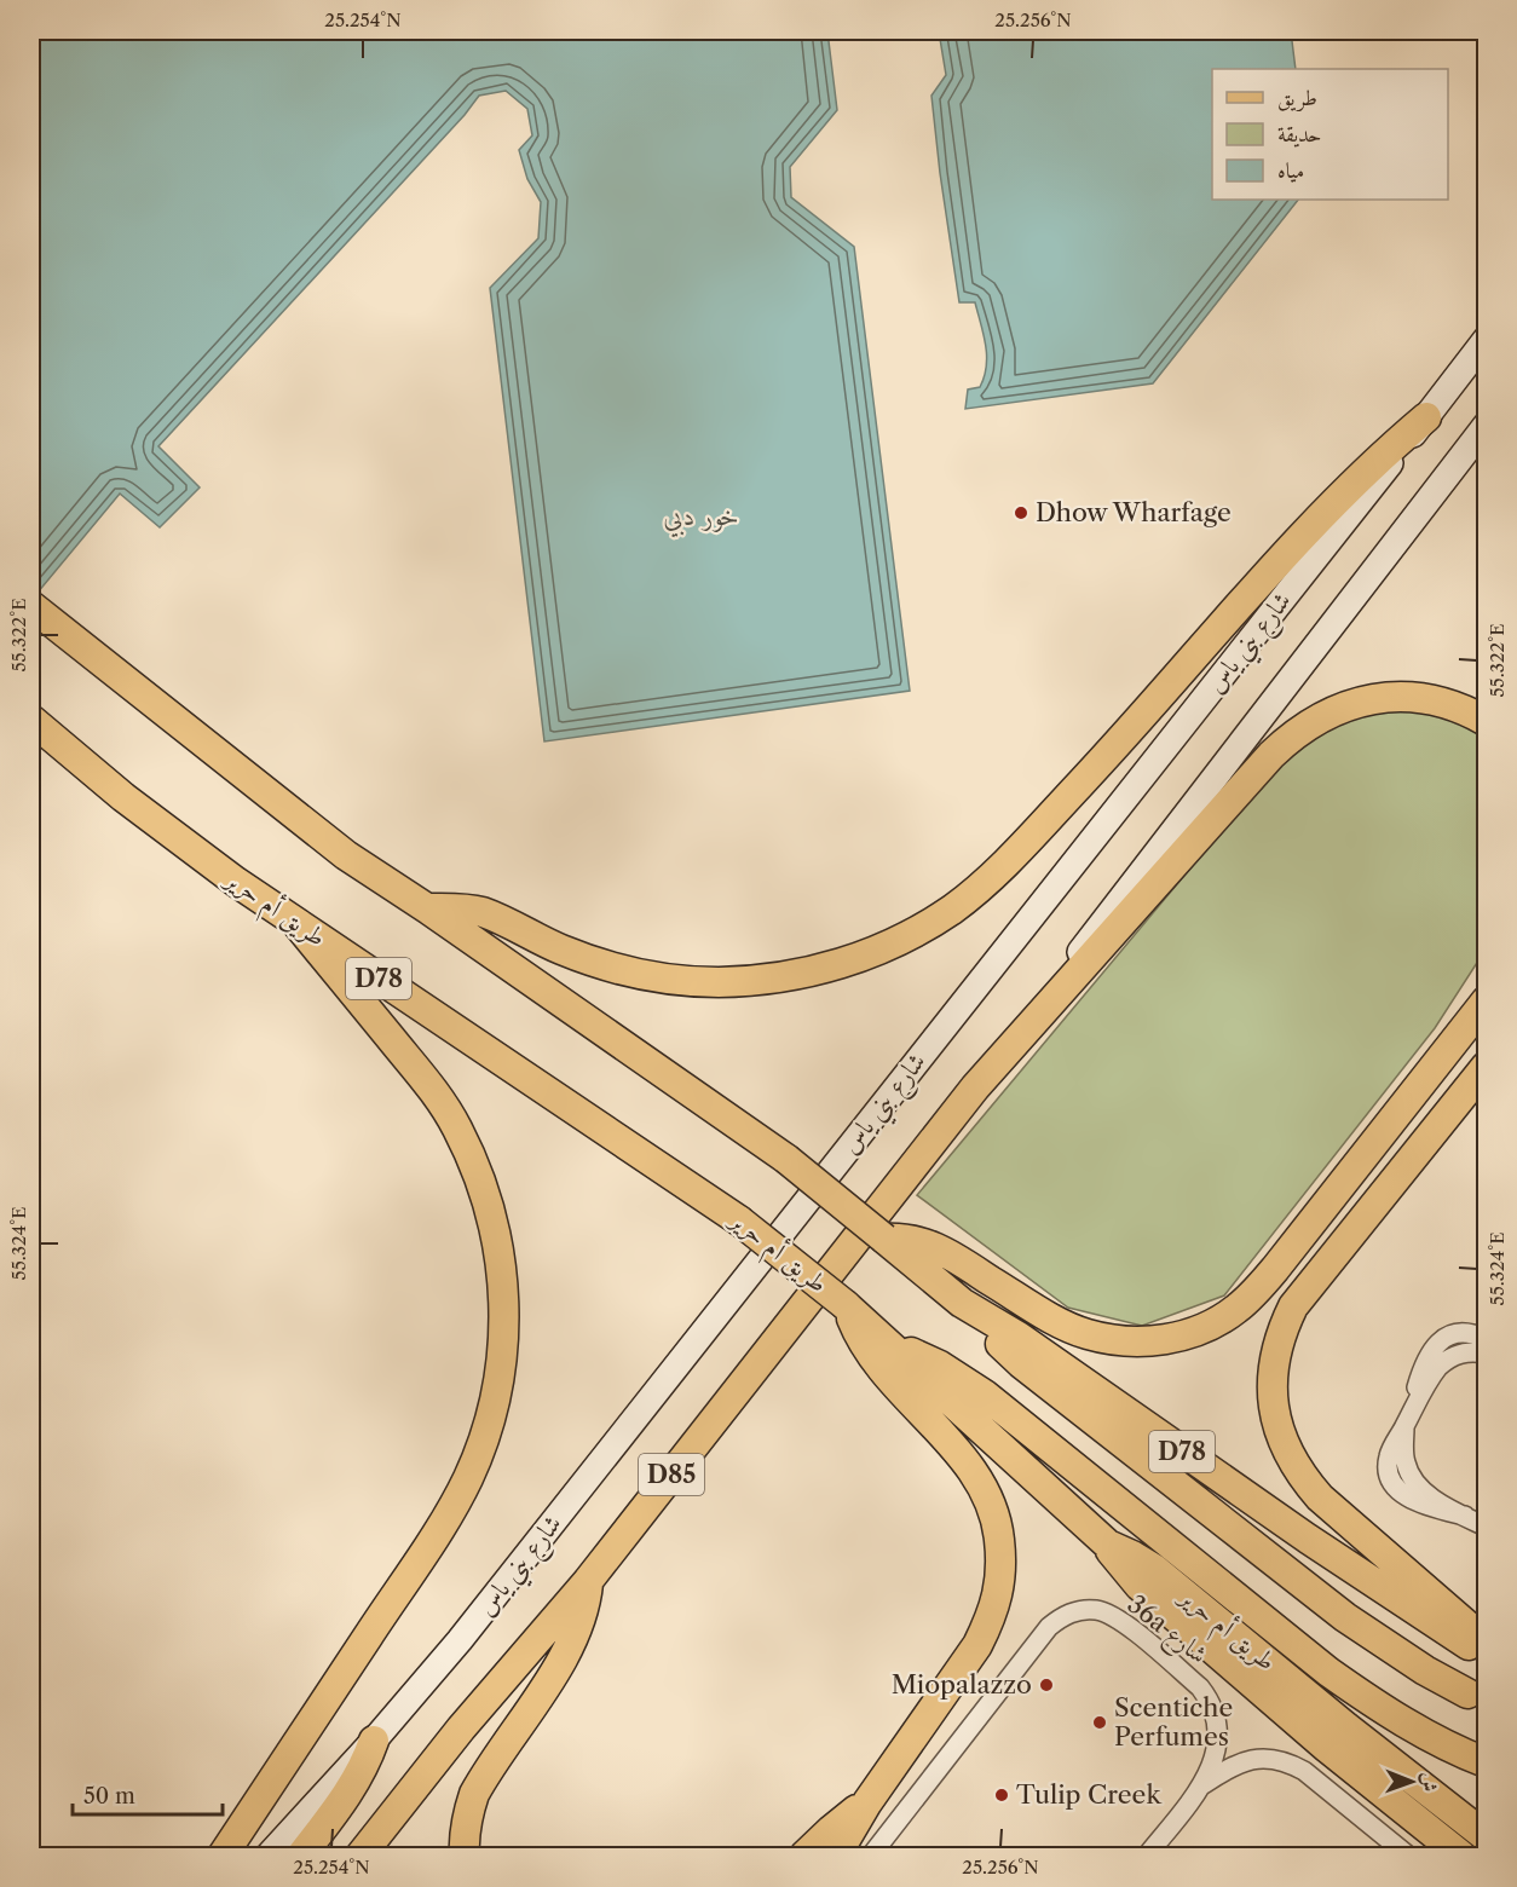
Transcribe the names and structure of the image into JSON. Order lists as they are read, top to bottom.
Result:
{
  "streets": {
    "main road": [
      "شارع بني ياس",
      "طريق أم حرير",
      "D78",
      "D85"
    ],
    "street": ["36a شارع"]
  },
  "water": ["خور دبي"],
  "places": [
    "Dhow Wharfage",
    "Miopalazzo",
    "Scentiche Perfumes",
    "Tulip Creek"
  ],
  "legend": ["طريق", "حديقة", "مياه"],
  "scale_bar": "50 m",
  "north": "right",
  "coordinates": [
    "25.254°N",
    "25.256°N",
    "55.322°E",
    "55.324°E"
  ]
}
